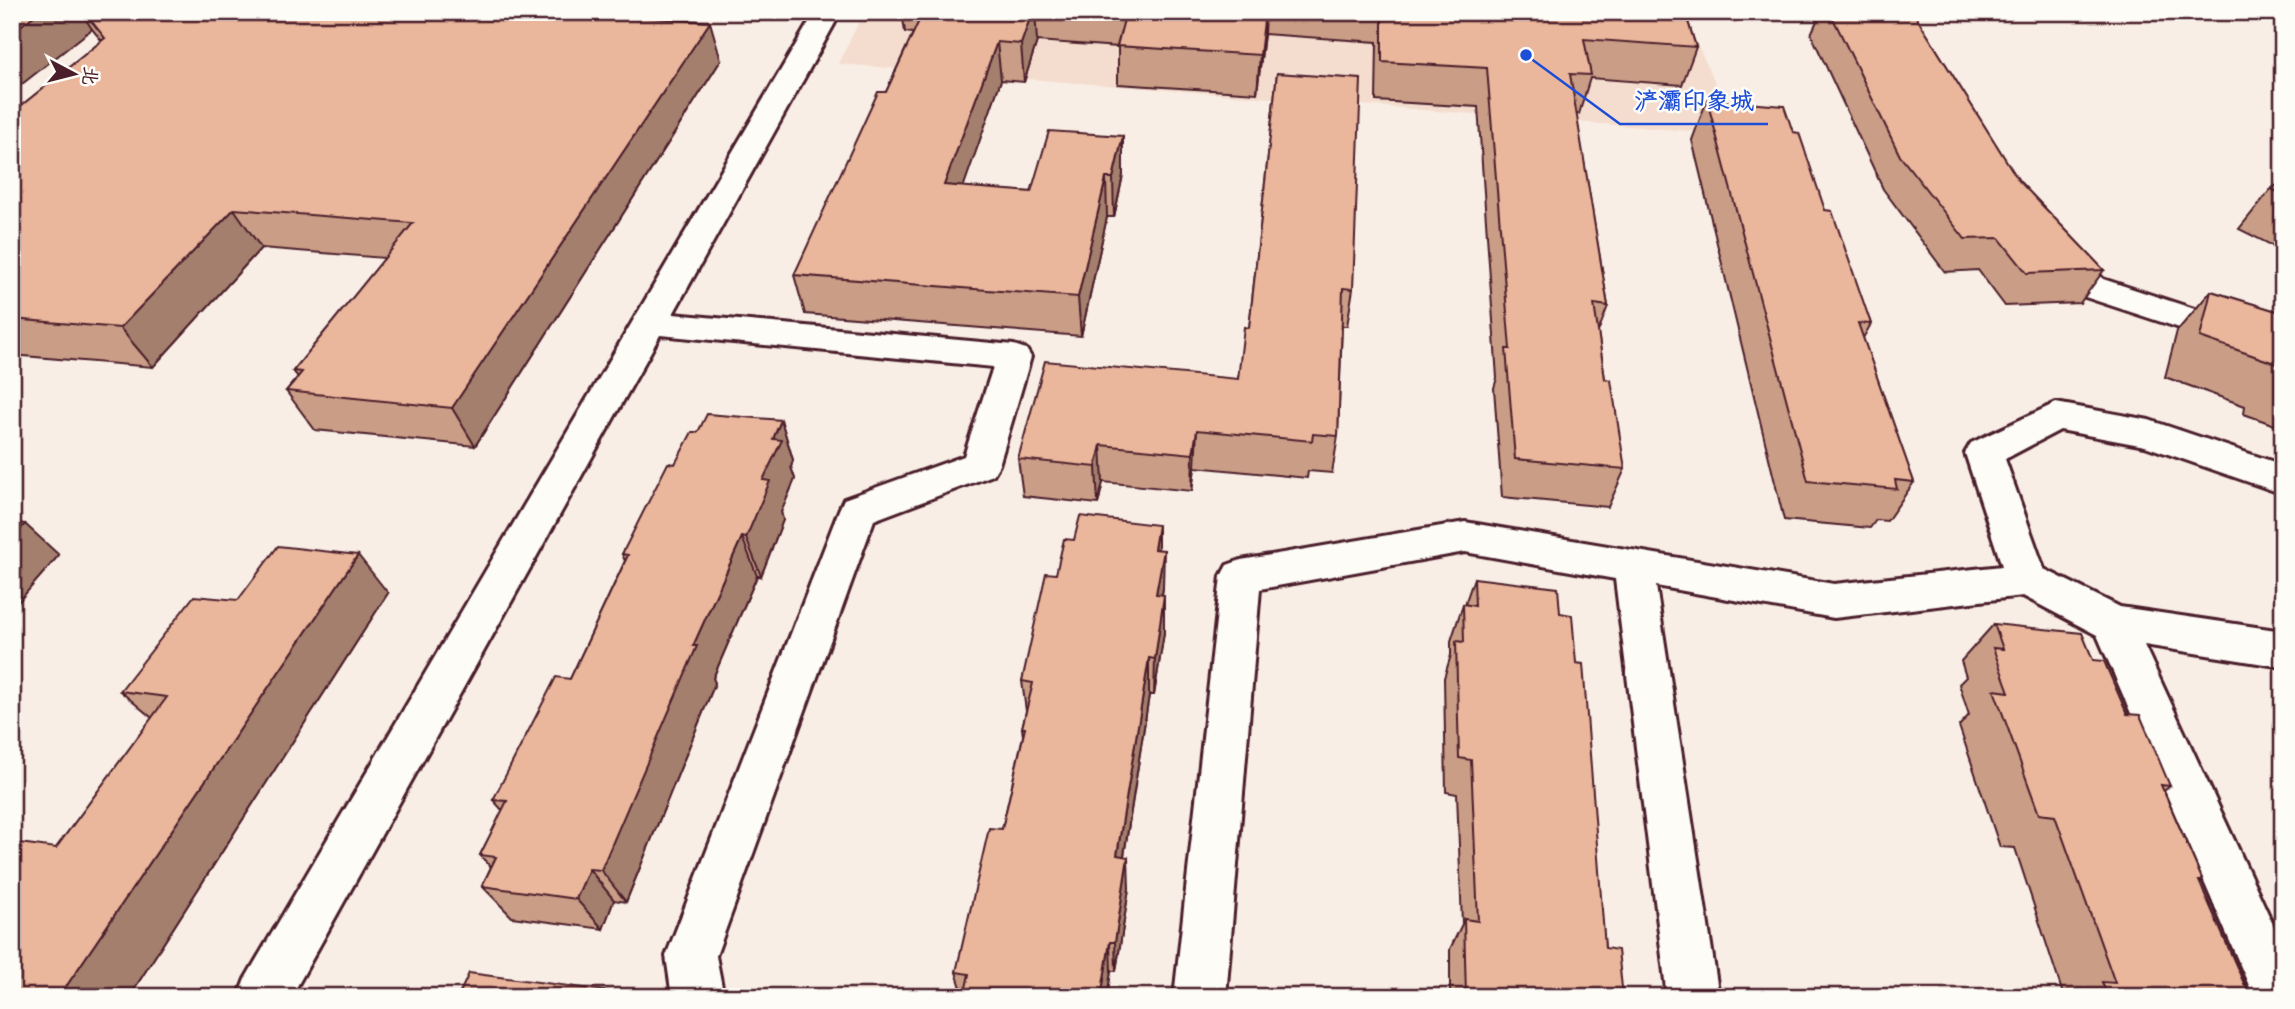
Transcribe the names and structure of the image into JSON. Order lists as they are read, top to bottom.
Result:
{
  "places": ["浐灞印象城"],
  "north": "right"
}
